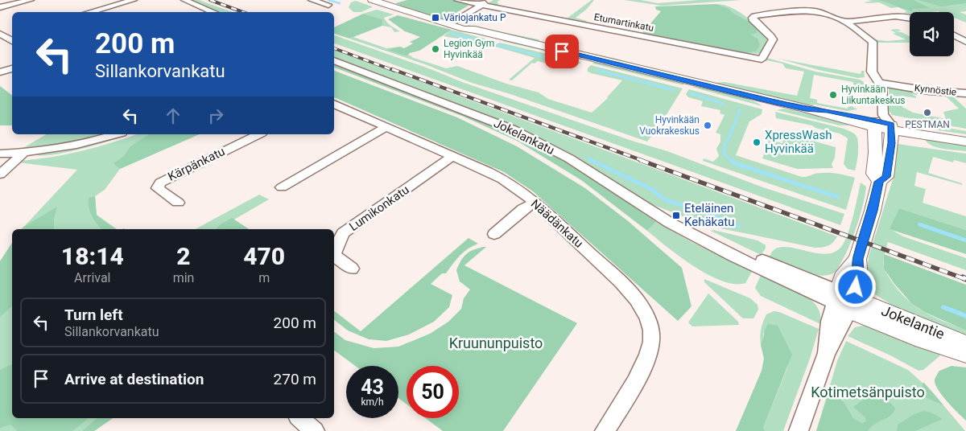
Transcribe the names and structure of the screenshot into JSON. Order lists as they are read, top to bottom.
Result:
{
  "streets": {
    "main road": ["Jokelantie"],
    "street": [
      "Etumartinkatu",
      "Kynnöstie",
      "Jokelankatu",
      "Kärpänkatu",
      "Lumikonkatu",
      "Näädänkatu"
    ]
  },
  "crossings": [
    ["Jokelankatu", "Jokelantie"],
    ["Lumikonkatu", "Näädänkatu"]
  ],
  "parks": ["Kruununpuisto", "Kotimetsänpuisto"],
  "places": {
    "transit": ["Väriojankatu P", "Eteläinen Kehäkatu"],
    "other": [
      "Legion Gym Hyvinkää",
      "Hyvinkään Liikuntakeskus",
      "PESTMAN",
      "Hyvinkään Vuokrakeskus",
      "XpressWash Hyvinkää"
    ]
  },
  "page": {
    "turn": ["200 m", "Sillankorvankatu"],
    "eta": [
      "18:14",
      "Arrival",
      "2",
      "min",
      "470",
      "m"
    ],
    "list": [
      {
        "name": "Turn left",
        "note": "Sillankorvankatu",
        "value": "200 m"
      },
      {
        "name": "Arrive at destination",
        "value": "270 m"
      }
    ],
    "speed": "43 km/h",
    "limit": "50"
  }
}
